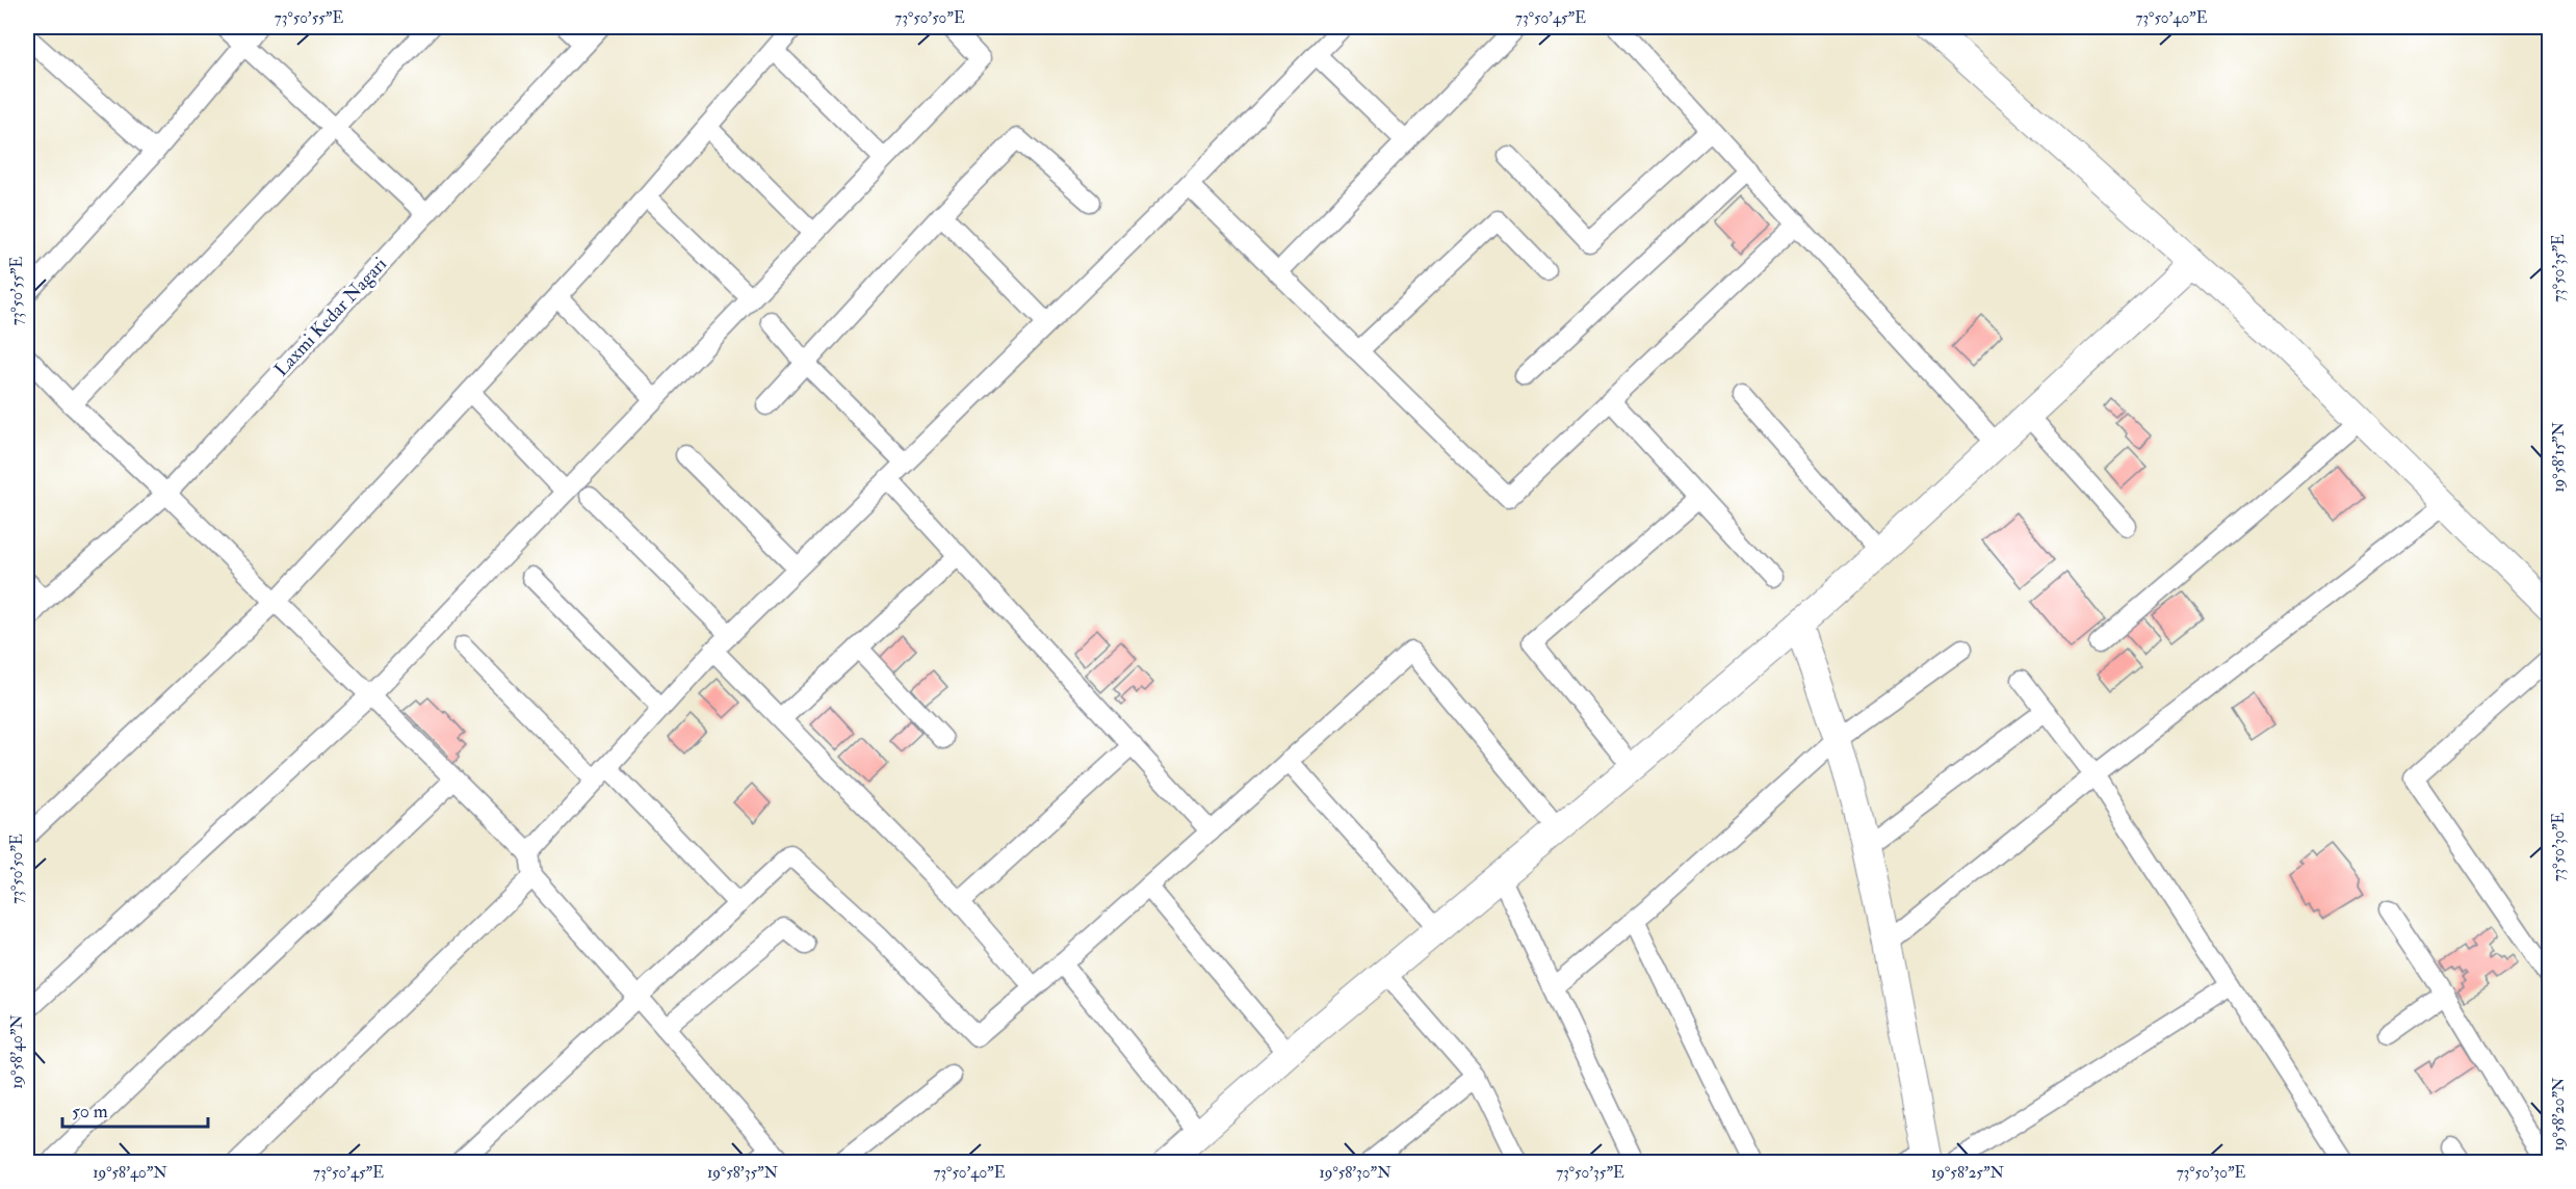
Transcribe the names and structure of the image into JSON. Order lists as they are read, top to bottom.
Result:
{
  "streets": {
    "street": ["Laxmi Kedar Nagari"]
  },
  "scale_bar": "50 m",
  "coordinates": [
    "73°50'55\"E",
    "73°50'50\"E",
    "73°50'45\"E",
    "73°50'40\"E",
    "73°50'35\"E",
    "19°58'15\"N",
    "73°50'30\"E",
    "19°58'40\"N",
    "19°58'20\"N",
    "19°58'35\"N",
    "19°58'30\"N",
    "19°58'25\"N"
  ]
}
